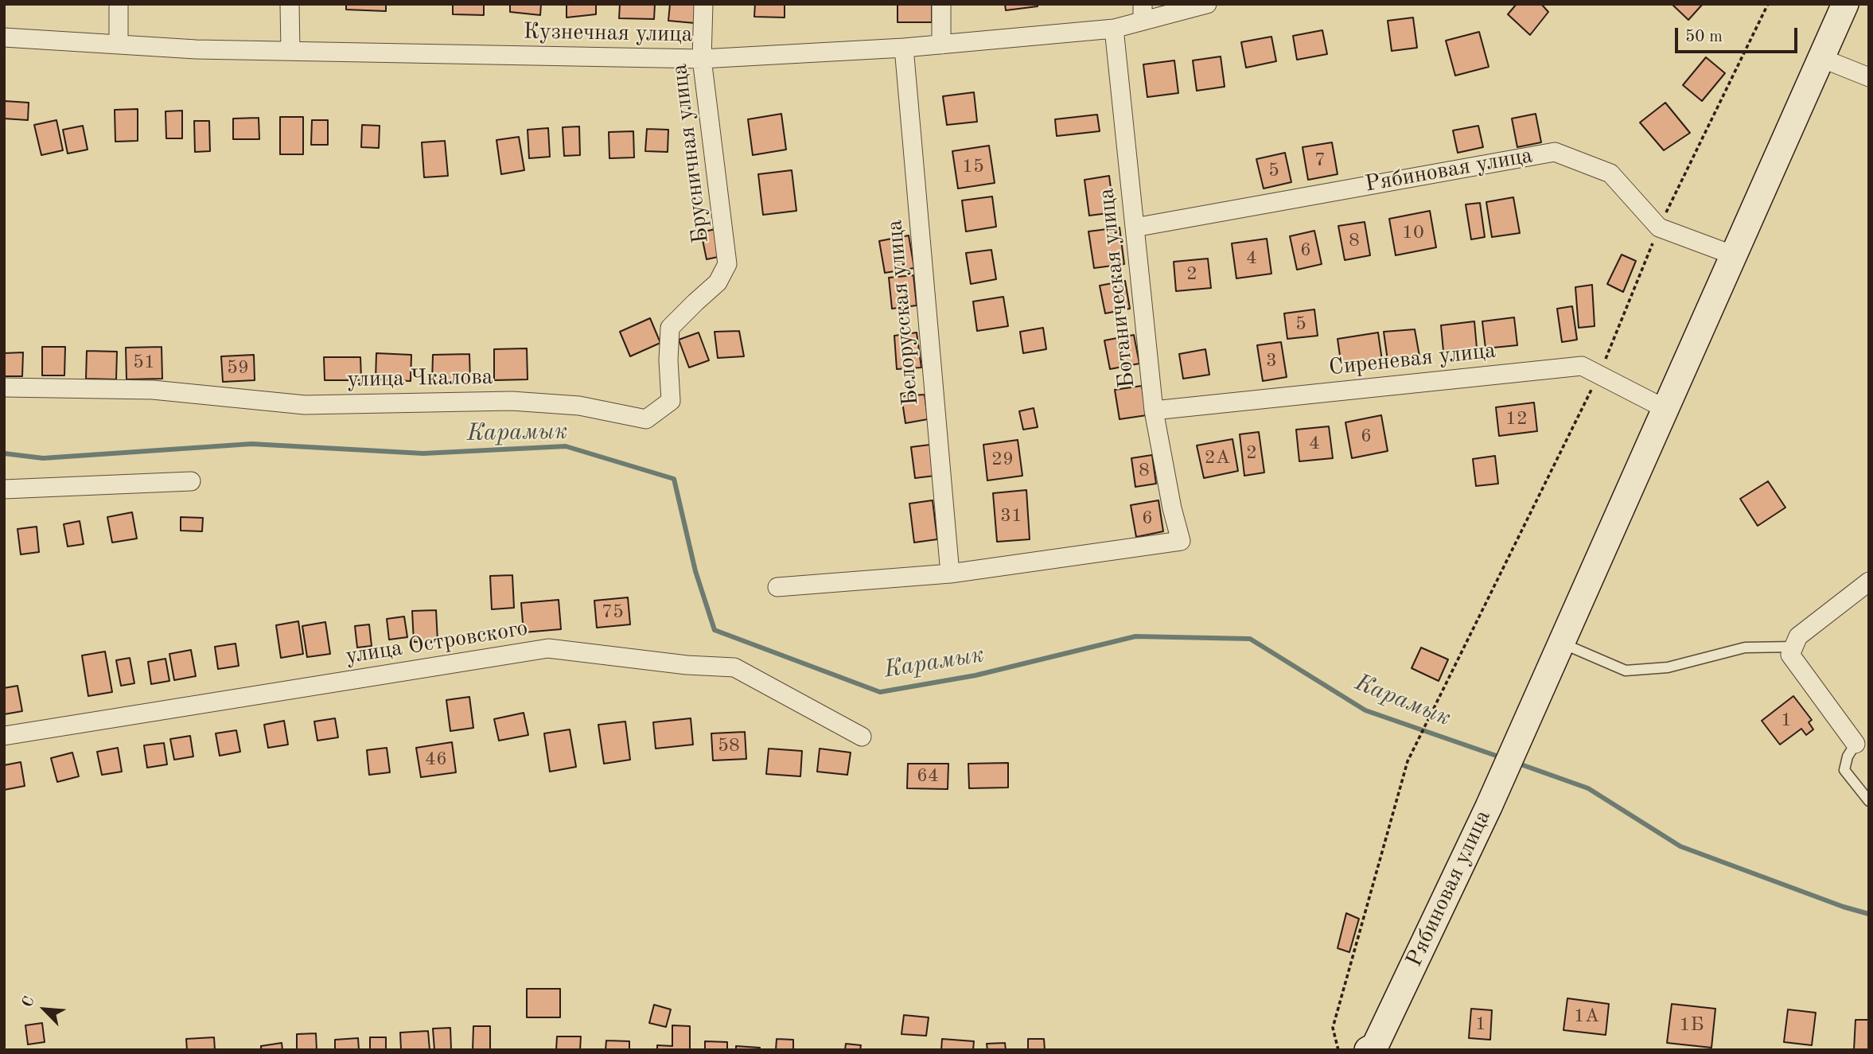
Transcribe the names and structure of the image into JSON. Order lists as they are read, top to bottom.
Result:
{
  "streets": {
    "main road": ["Рябиновая улица"],
    "street": [
      "Кузнечная улица",
      "Брусничная улица",
      "Ботаническая улица",
      "Белорусская улица",
      "Сиреневая улица",
      "улица Чкалова",
      "улица Островского"
    ]
  },
  "crossings": [
    ["Кузнечная улица", "Брусничная улица"],
    ["Кузнечная улица", "Ботаническая улица"],
    ["Кузнечная улица", "Белорусская улица"],
    ["Брусничная улица", "улица Чкалова"],
    ["Рябиновая улица", "Ботаническая улица"],
    ["Ботаническая улица", "Белорусская улица"],
    ["Ботаническая улица", "Сиреневая улица"]
  ],
  "water": ["Карамык"],
  "house_numbers": [
    "7",
    "15",
    "5",
    "10",
    "8",
    "6",
    "4",
    "2",
    "5",
    "3",
    "51",
    "59",
    "12",
    "6",
    "4",
    "2",
    "2А",
    "29",
    "8",
    "31",
    "6",
    "75",
    "1",
    "58",
    "46",
    "64",
    "1А",
    "1",
    "1Б"
  ],
  "scale_bar": "50 m",
  "north": "top left"
}
